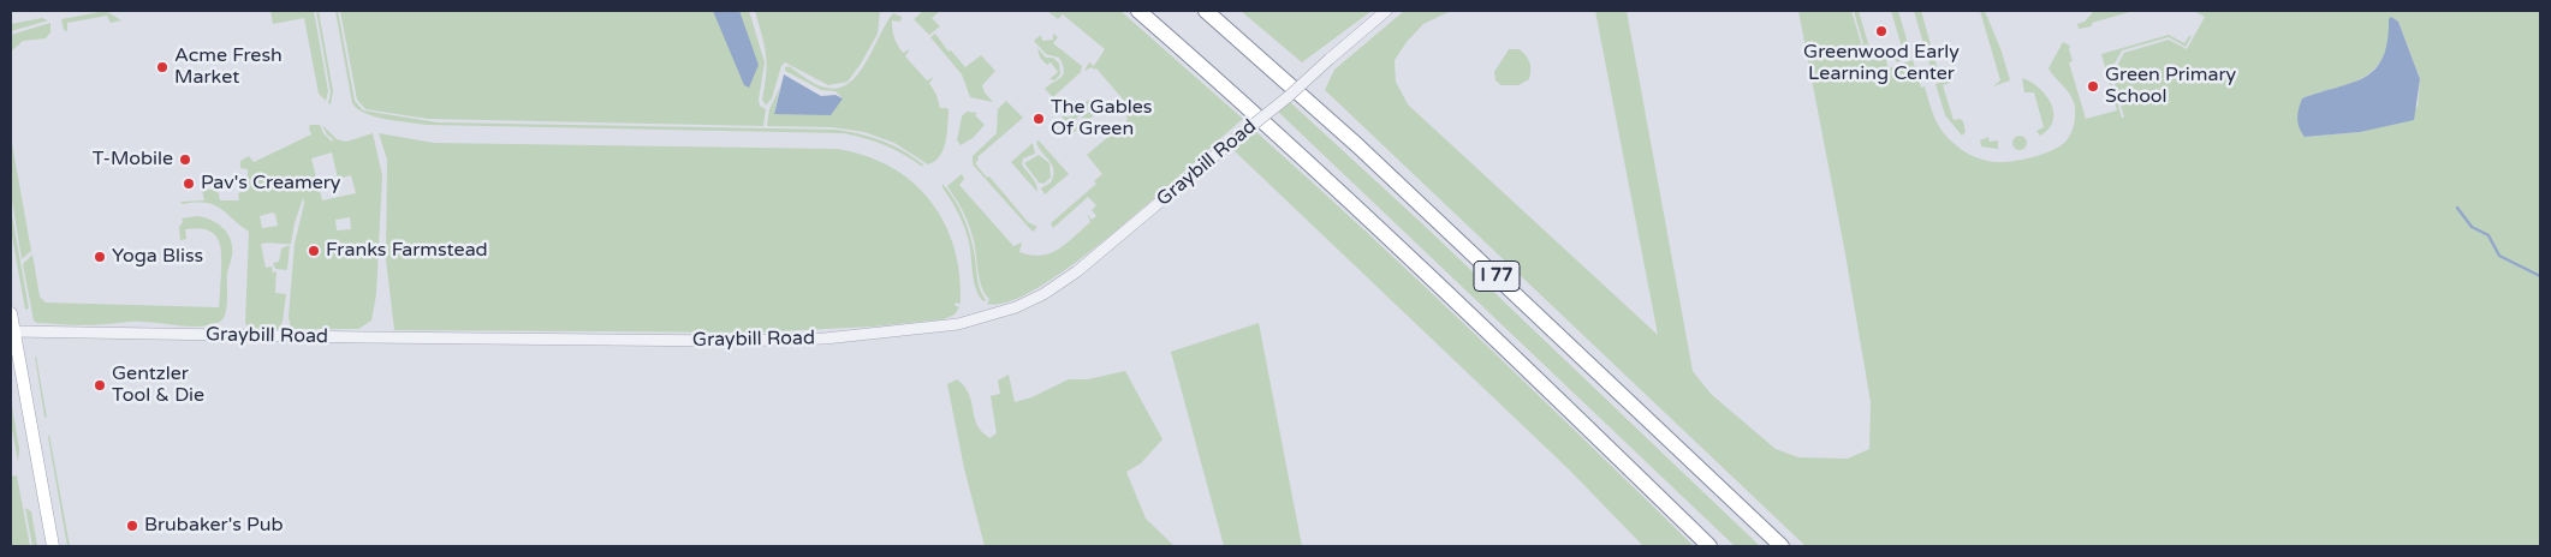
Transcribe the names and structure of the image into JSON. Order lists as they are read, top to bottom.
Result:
{
  "streets": {
    "highway": ["I 77"],
    "street": ["Graybill Road"]
  },
  "places": [
    "Greenwood Early Learning Center",
    "Acme Fresh Market",
    "Green Primary School",
    "The Gables Of Green",
    "T-Mobile",
    "Pav's Creamery",
    "Franks Farmstead",
    "Yoga Bliss",
    "Gentzler Tool & Die",
    "Brubaker's Pub"
  ]
}
